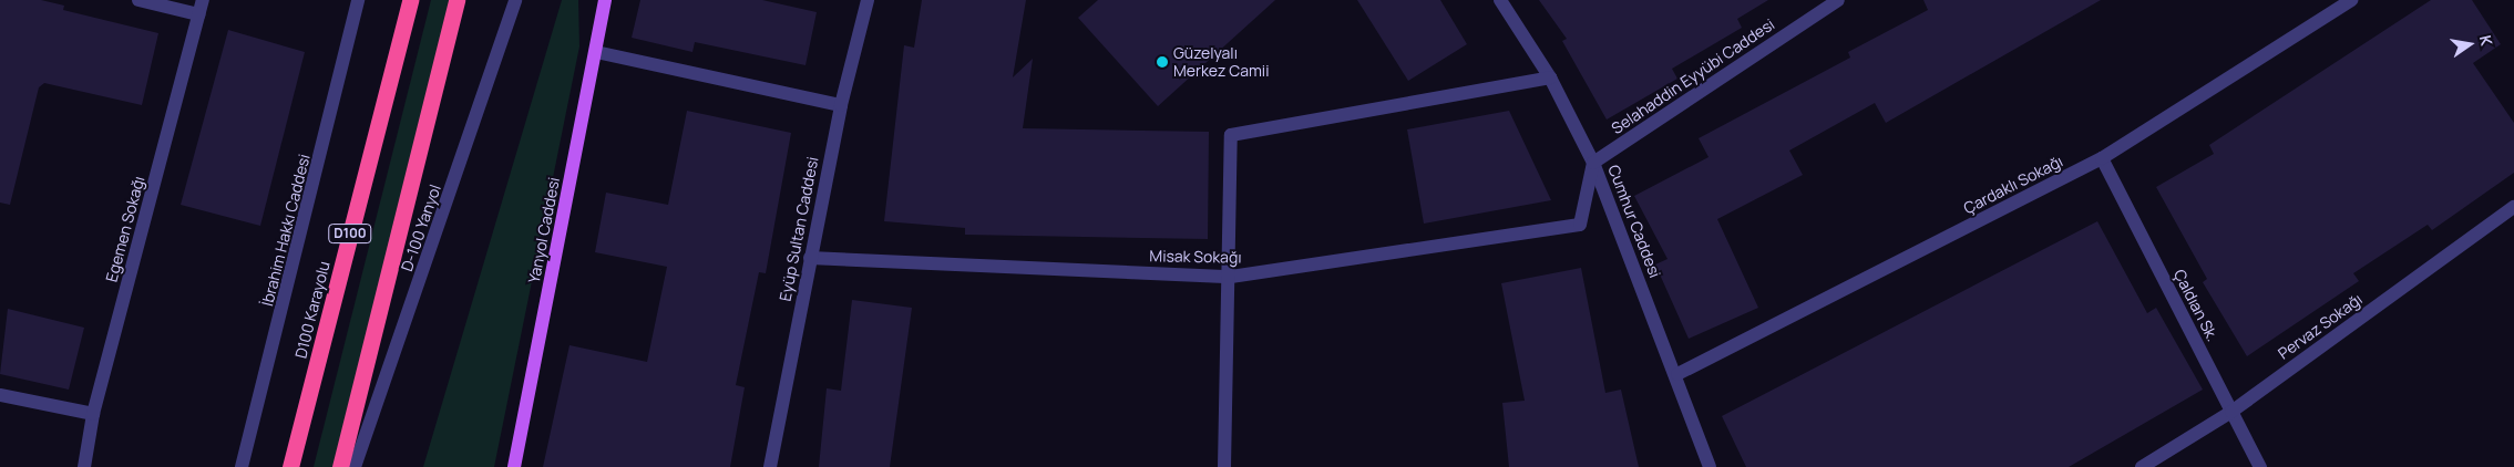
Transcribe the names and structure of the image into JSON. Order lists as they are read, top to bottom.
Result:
{
  "streets": {
    "highway": ["D100", "D100 Karayolu"],
    "main road": ["Yanyol Caddesi"],
    "street": [
      "Selahaddin Eyyübi Caddesi",
      "Çardaklı Sokağı",
      "Cumhur Caddesi",
      "D-100 Yanyol",
      "Egemen Sokağı",
      "Eyüp Sultan Caddesi",
      "İbrahim Hakkı Caddesi",
      "Misak Sokağı",
      "Çaldıan Sk.",
      "Pervaz Sokağı"
    ]
  },
  "crossings": [
    ["Selahaddin Eyyübi Caddesi", "Cumhur Caddesi"],
    ["Selahaddin Eyyübi Caddesi", "Misak Sokağı"],
    ["Çardaklı Sokağı", "Cumhur Caddesi"],
    ["Çardaklı Sokağı", "Çaldıan Sk."],
    ["Cumhur Caddesi", "Misak Sokağı"],
    ["Eyüp Sultan Caddesi", "Misak Sokağı"],
    ["Çaldıan Sk.", "Pervaz Sokağı"]
  ],
  "places": ["Güzelyalı Merkez Camii"],
  "north": "right"
}
